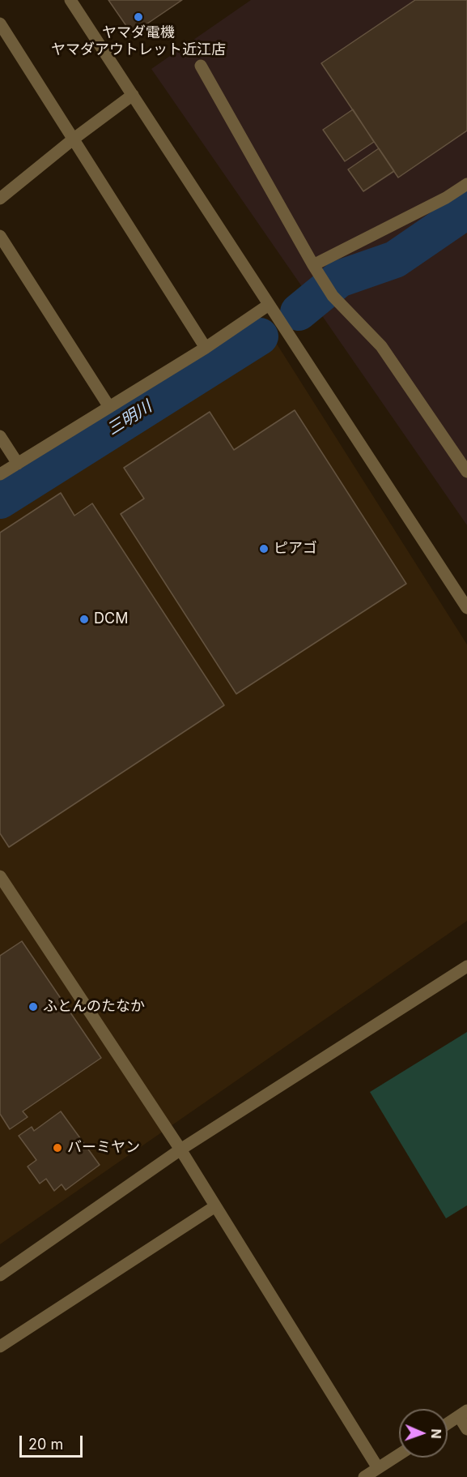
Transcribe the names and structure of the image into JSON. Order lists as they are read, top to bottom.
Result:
{
  "water": ["三明川"],
  "places": [
    "ヤマダ電機 ヤマダアウトレット近江店",
    "ピアゴ",
    "DCM",
    "ふとんのたなか",
    "バーミヤン"
  ],
  "scale_bar": "20 m",
  "north": "right"
}
